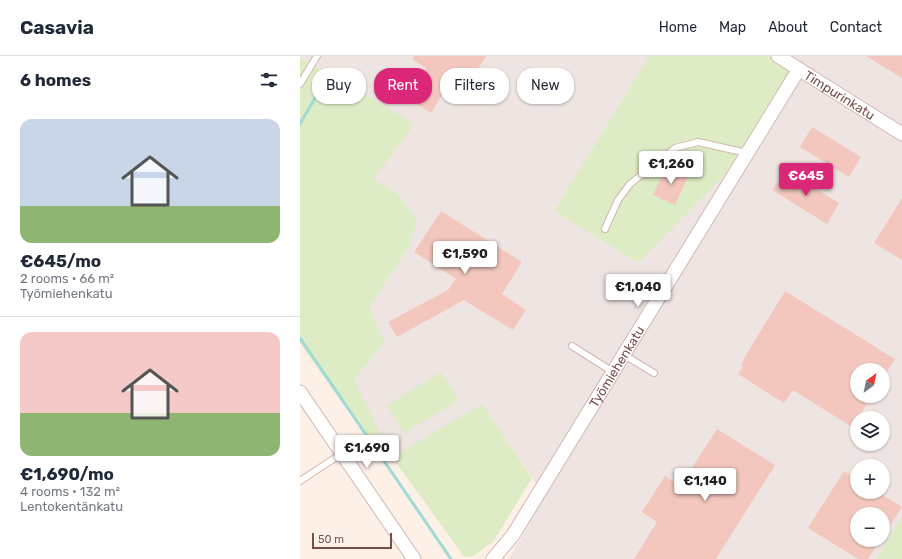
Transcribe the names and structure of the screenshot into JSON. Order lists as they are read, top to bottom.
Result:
{
  "streets": {
    "street": ["Timpurinkatu", "Työmiehenkatu"]
  },
  "crossings": [
    ["Timpurinkatu", "Työmiehenkatu"]
  ],
  "scale_bar": "50 m",
  "north": "top right",
  "page": {
    "header": "Casavia",
    "nav": [
      "Home",
      "Map",
      "About",
      "Contact"
    ],
    "heading": "6 homes",
    "chip": [
      "Buy",
      "Rent",
      "Filters",
      "New"
    ],
    "list": [
      {
        "name": "€645/mo",
        "note": "2 rooms · 66 m² · Työmiehenkatu"
      },
      {
        "name": "€1,690/mo",
        "note": "4 rooms · 132 m² · Lentokentänkatu"
      }
    ],
    "price": [
      "€1,260",
      "€645",
      "€1,590",
      "€1,040",
      "€1,690",
      "€1,140"
    ],
    "map_buttons": ["+", "−"],
    "scale": "50 m"
  }
}
